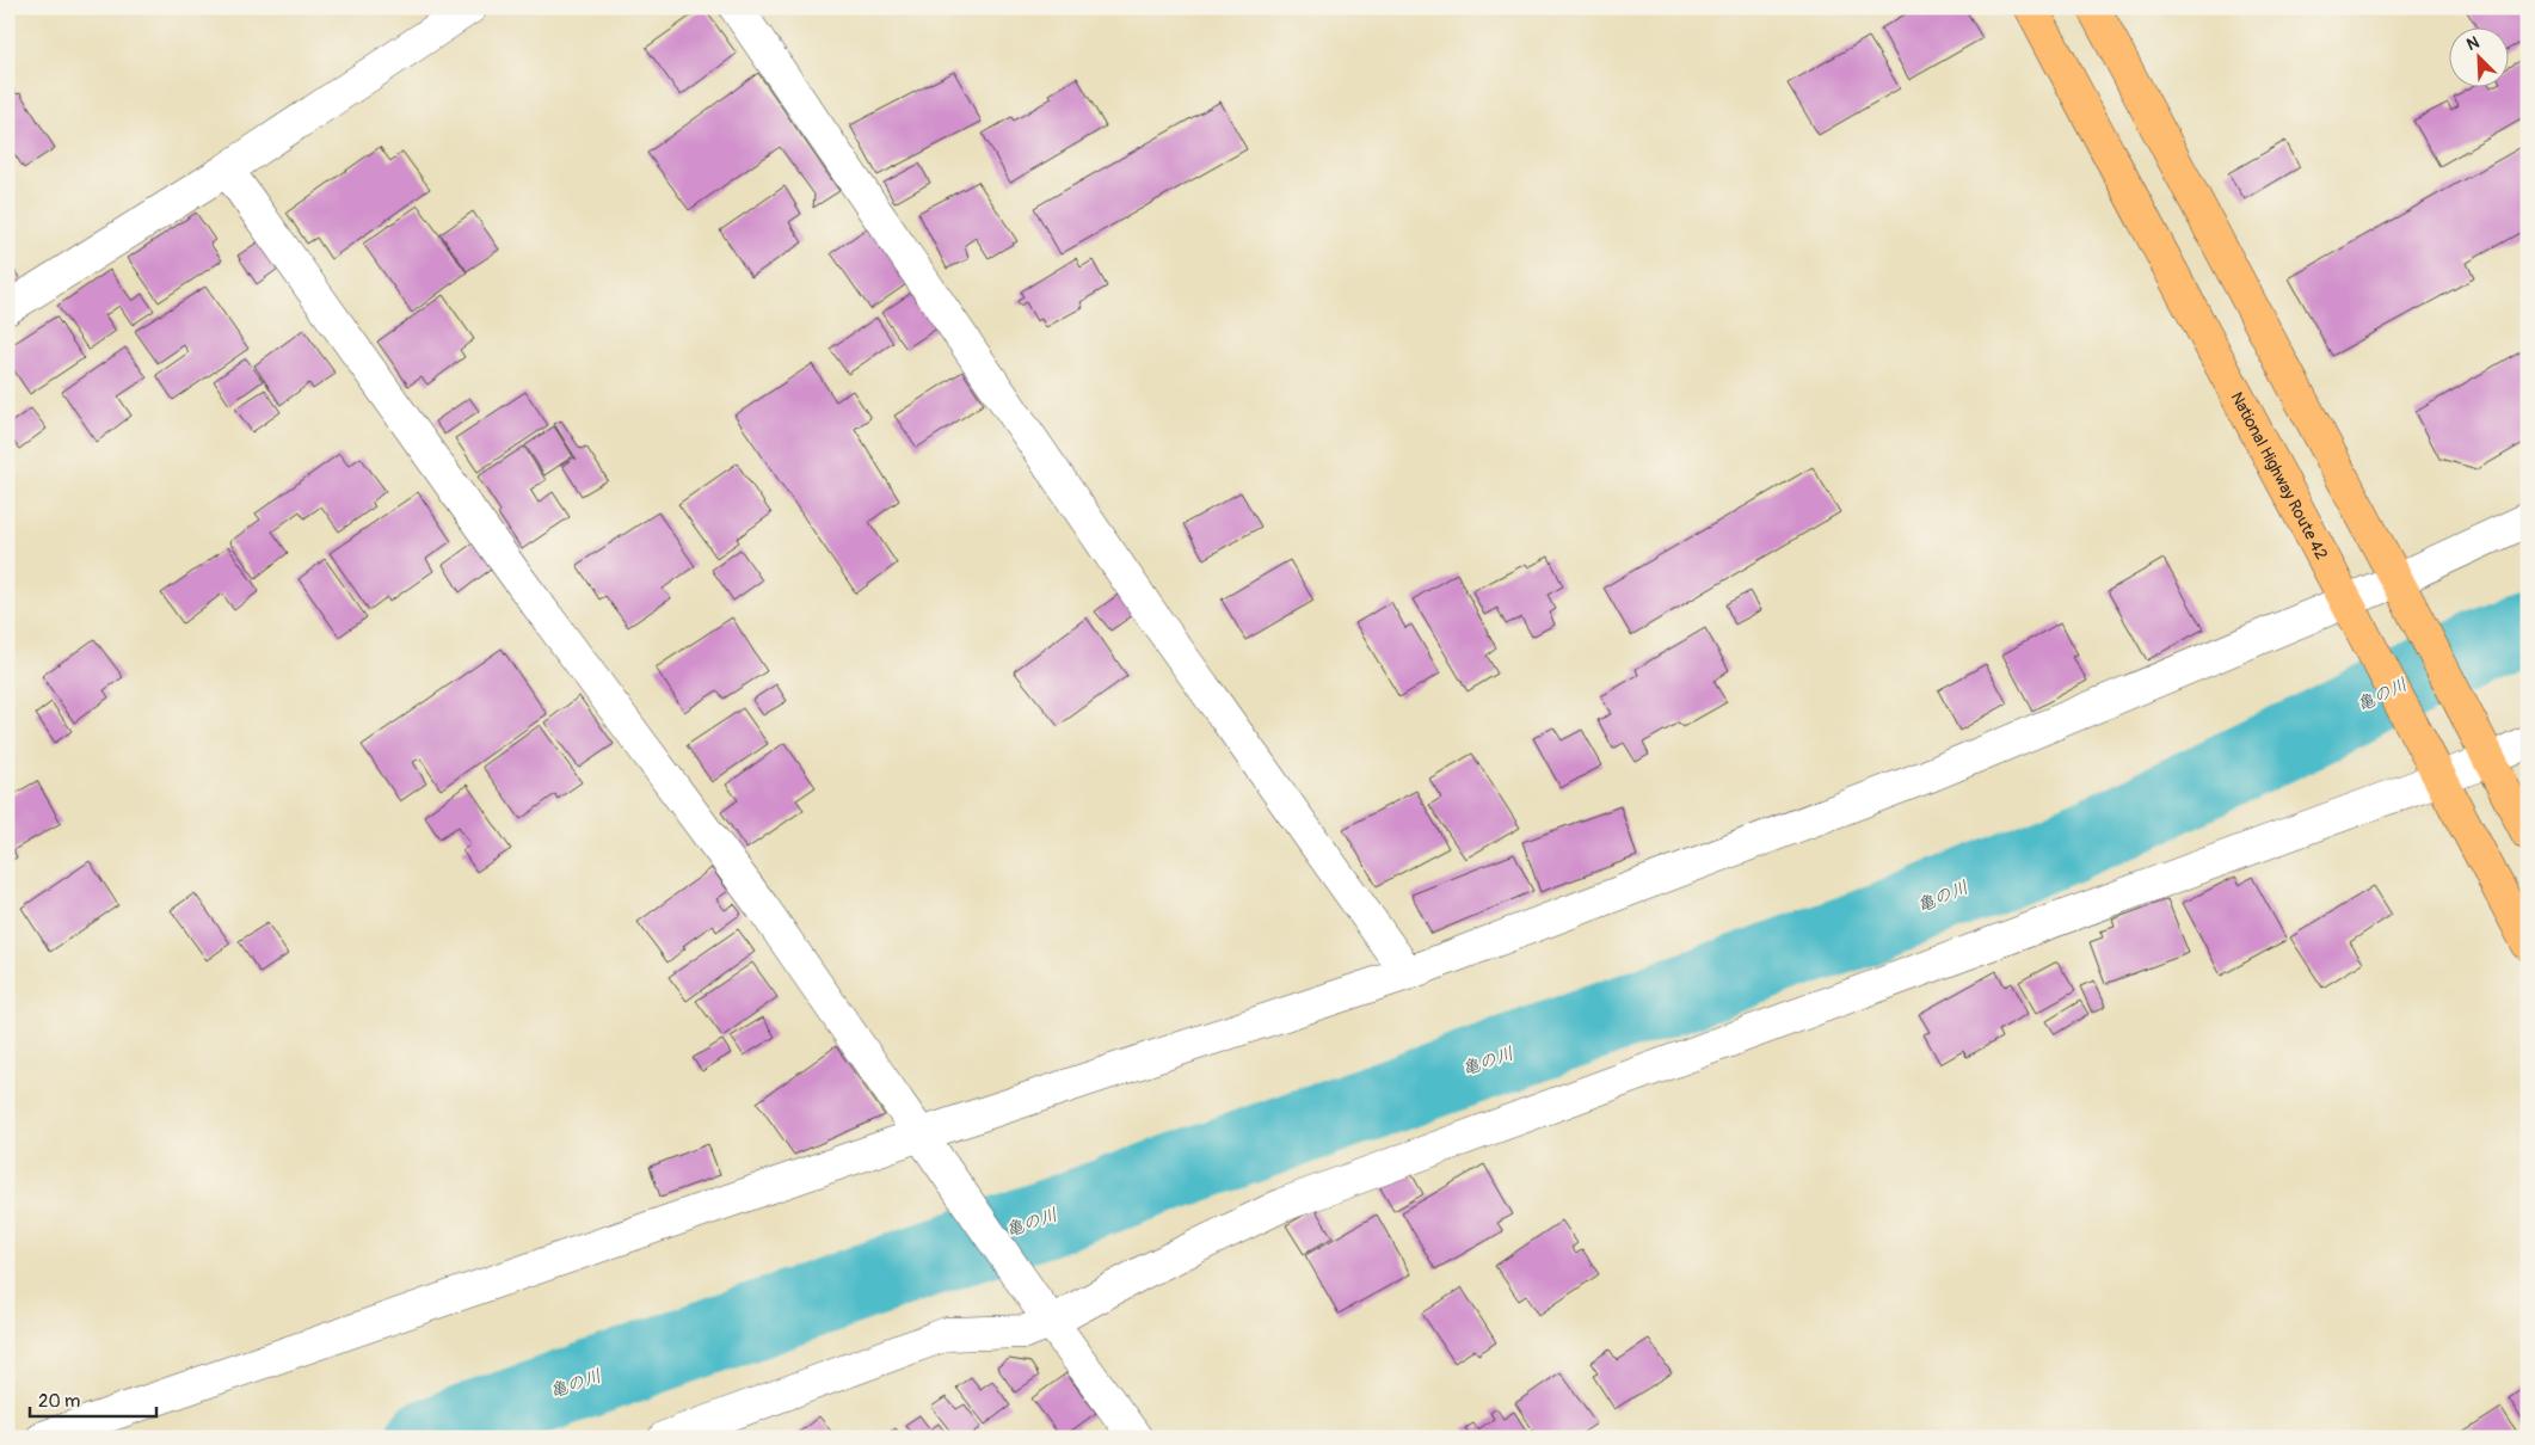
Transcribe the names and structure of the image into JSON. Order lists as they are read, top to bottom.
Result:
{
  "streets": {
    "highway": ["National Highway Route 42"]
  },
  "water": ["亀の川"],
  "scale_bar": "20 m",
  "north": "top left"
}
